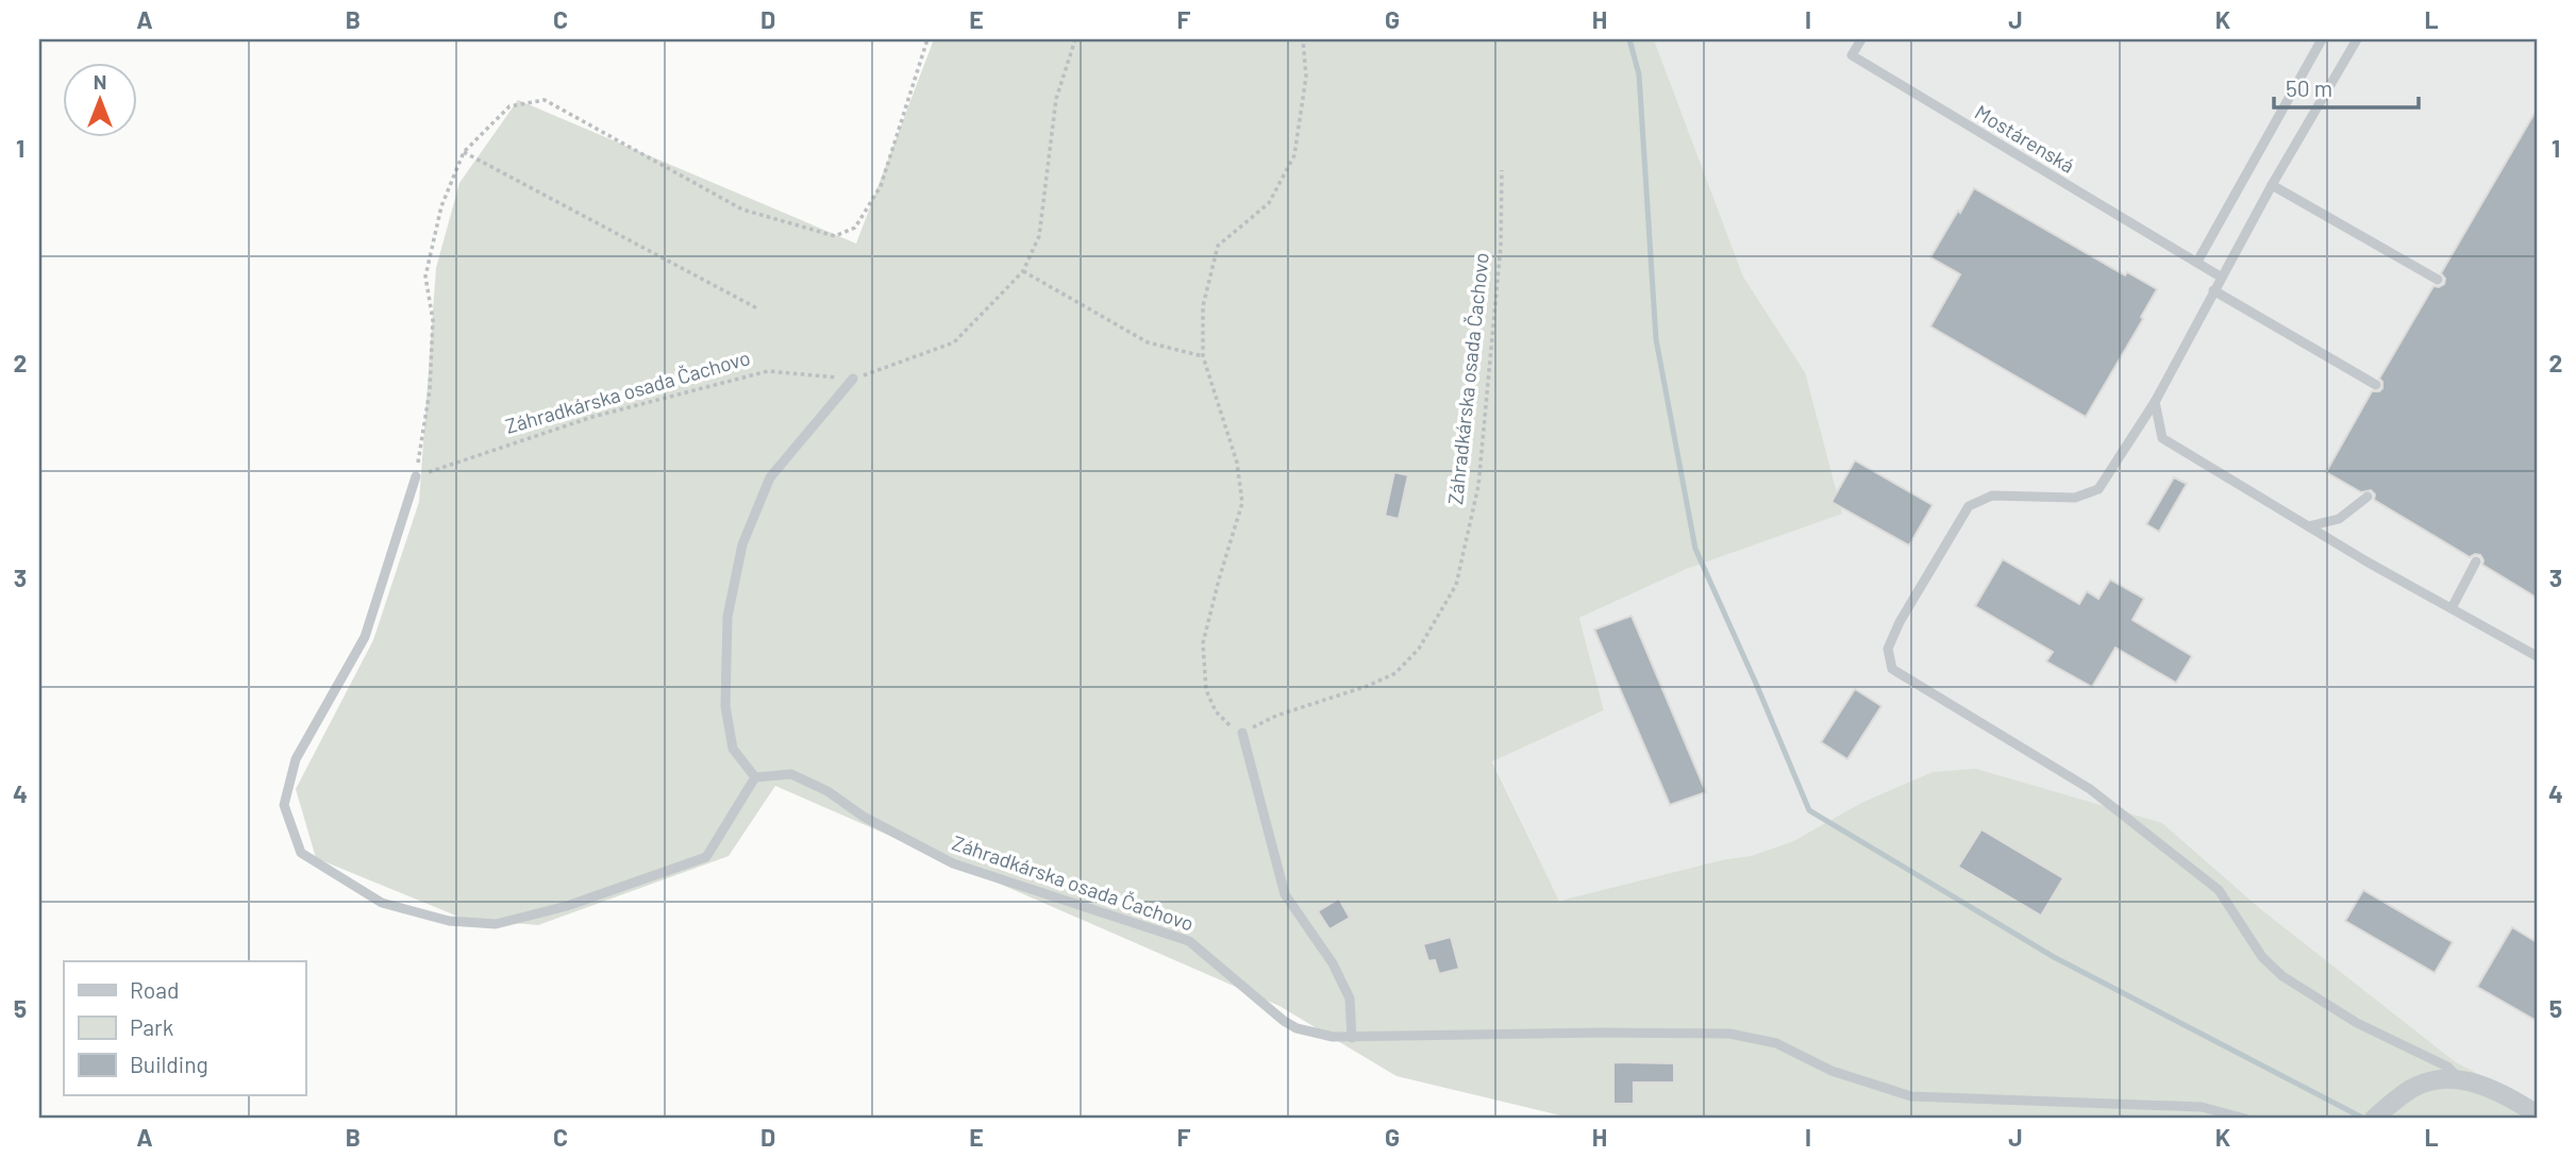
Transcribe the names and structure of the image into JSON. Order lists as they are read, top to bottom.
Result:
{
  "streets": {
    "lane": ["Mostárenská", "Záhradkárska osada Čachovo"]
  },
  "legend": ["Road", "Park", "Building"],
  "scale_bar": "50 m",
  "north": "top",
  "grid": {
    "columns": [
      "A",
      "B",
      "C",
      "D",
      "E",
      "F",
      "G",
      "H",
      "I",
      "J",
      "K",
      "L"
    ],
    "rows": [
      "1",
      "2",
      "3",
      "4",
      "5"
    ]
  }
}
